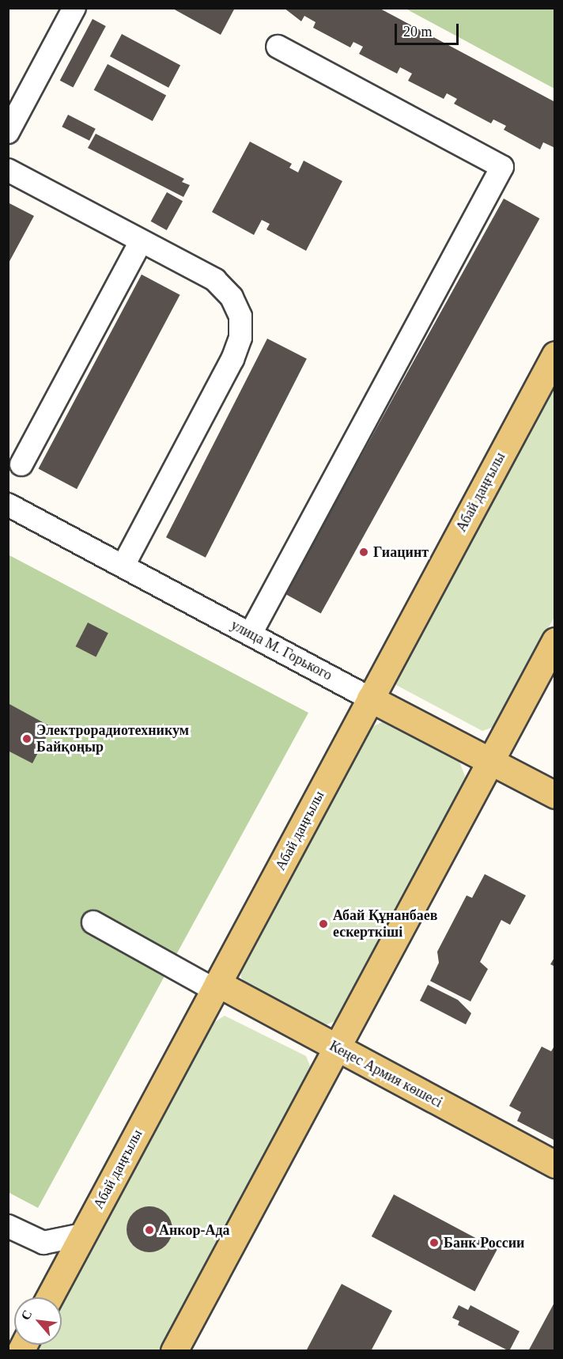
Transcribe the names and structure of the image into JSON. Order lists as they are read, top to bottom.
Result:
{
  "streets": {
    "main road": ["Абай даңғылы", "улица М. Горького", "Кеңес Армия көшесі"]
  },
  "crossings": [
    ["Абай даңғылы", "улица М. Горького"],
    ["Абай даңғылы", "Кеңес Армия көшесі"]
  ],
  "places": [
    "Гиацинт",
    "Электрорадиотехникум Байқоңыр",
    "Абай Құнанбаев ескерткіші",
    "Анкор-Ада",
    "Банк России"
  ],
  "scale_bar": "20 m",
  "north": "top left"
}
